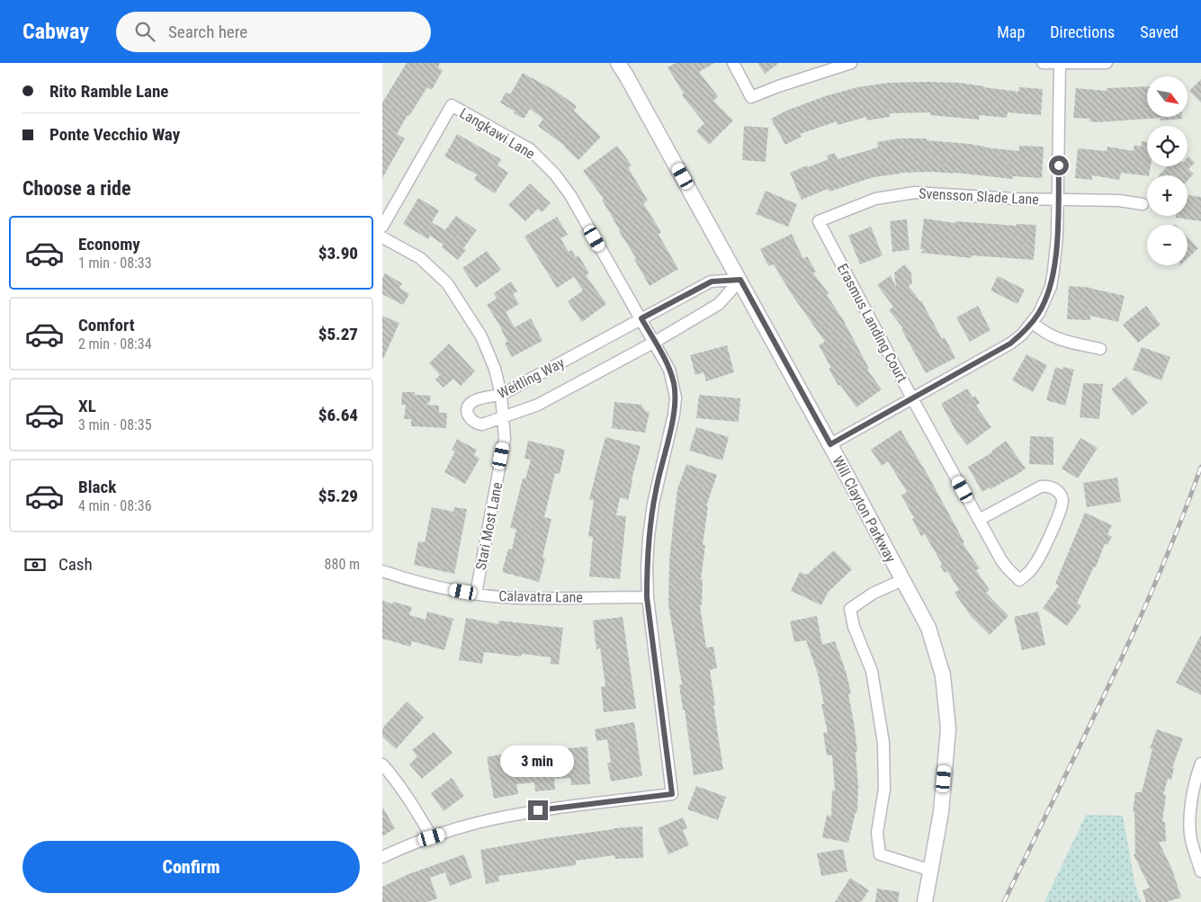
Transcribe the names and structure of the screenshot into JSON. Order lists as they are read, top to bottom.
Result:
{
  "streets": {
    "street": [
      "Langkawi Lane",
      "Svensson Slade Lane",
      "Erasmus Landing Court",
      "Weitling Way",
      "Will Clayton Parkway",
      "Stari Most Lane",
      "Calavatra Lane"
    ]
  },
  "crossings": [
    ["Langkawi Lane", "Weitling Way"],
    ["Langkawi Lane", "Calavatra Lane"],
    ["Svensson Slade Lane", "Erasmus Landing Court"],
    ["Weitling Way", "Will Clayton Parkway"],
    ["Weitling Way", "Stari Most Lane"],
    ["Stari Most Lane", "Calavatra Lane"]
  ],
  "north": "bottom right",
  "page": {
    "header": "Cabway",
    "search": "Search here",
    "nav": ["Map", "Directions", "Saved"],
    "banner": ["Rito Ramble Lane", "Ponte Vecchio Way"],
    "map_buttons": ["+", "−"],
    "heading": "Choose a ride",
    "list": [
      {
        "name": "Economy",
        "note": "1 min · 08:33",
        "value": "$3.90"
      },
      {
        "name": "Comfort",
        "note": "2 min · 08:34",
        "value": "$5.27"
      },
      {
        "name": "XL",
        "note": "3 min · 08:35",
        "value": "$6.64"
      },
      {
        "name": "Black",
        "note": "4 min · 08:36",
        "value": "$5.29"
      }
    ],
    "pay": ["Cash", "880 m"],
    "bubble": "3 min",
    "buttons": "Confirm"
  }
}
